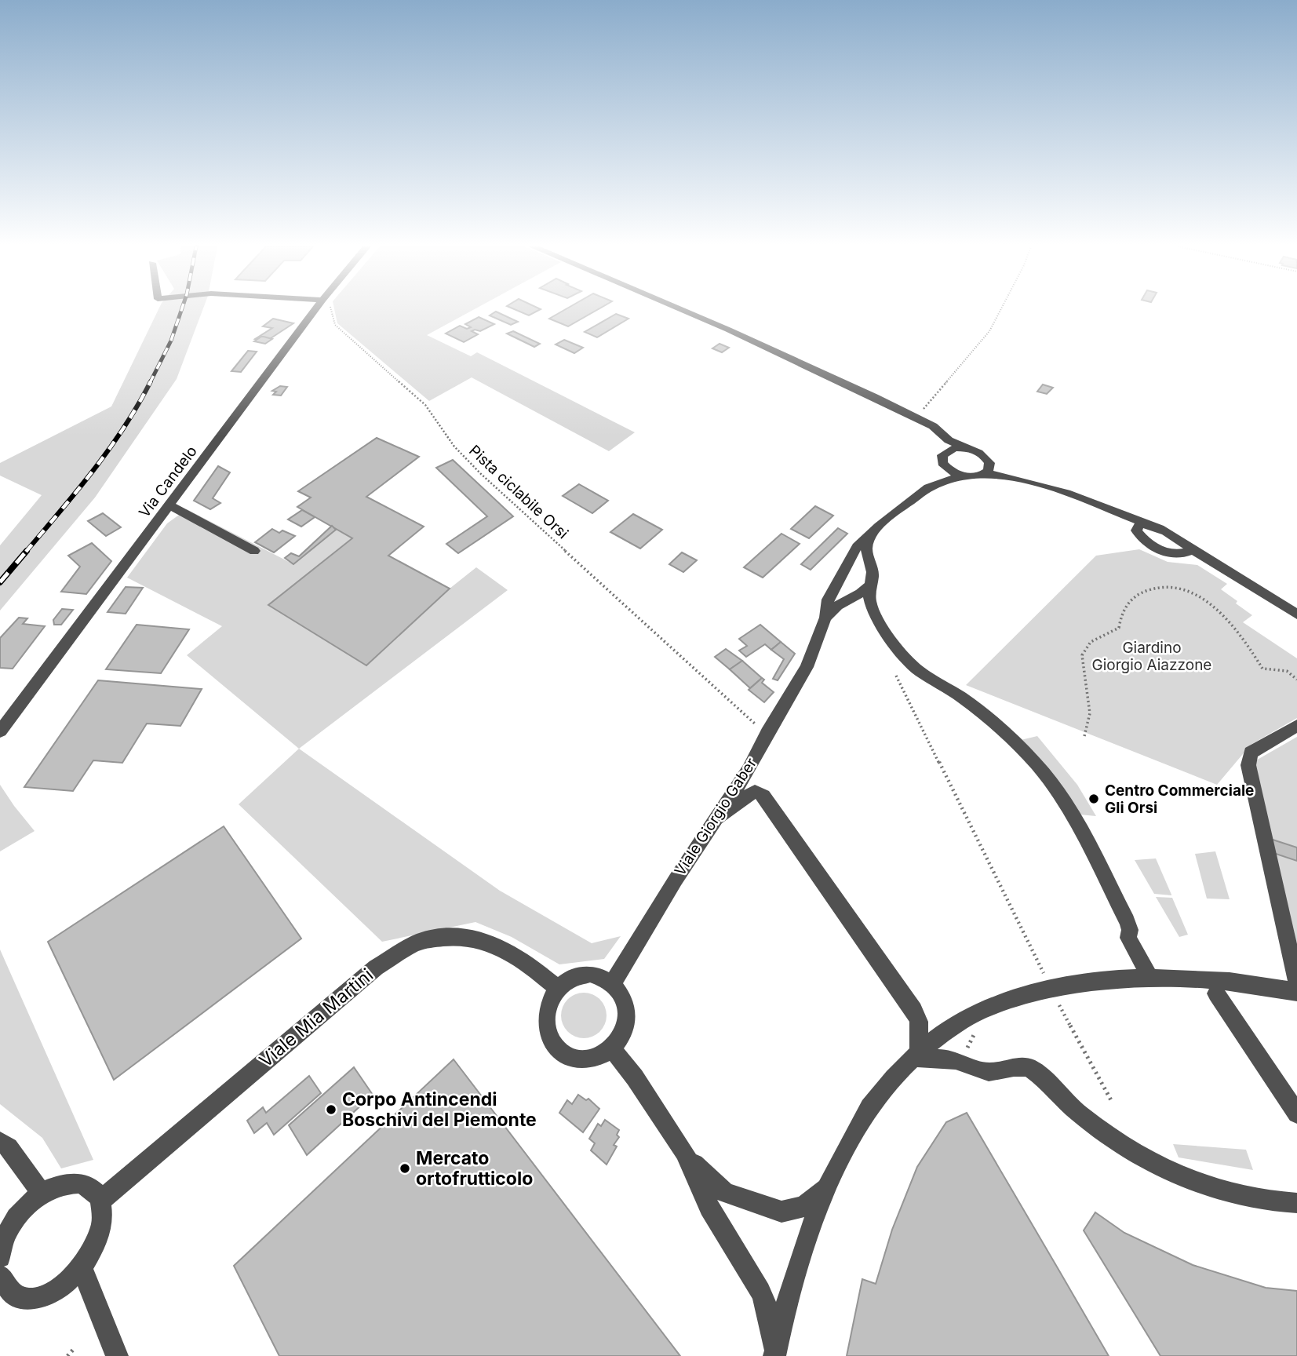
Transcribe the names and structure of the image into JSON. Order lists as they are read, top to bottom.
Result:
{
  "streets": {
    "street": ["Via Candelo", "Viale Giorgio Gaber", "Viale Mia Martini"],
    "path": ["Pista ciclabile Orsi"]
  },
  "crossings": [
    ["Pista ciclabile Orsi", "Viale Giorgio Gaber"],
    ["Viale Giorgio Gaber", "Viale Mia Martini"]
  ],
  "parks": ["Giardino Giorgio Aiazzone"],
  "places": ["Centro Commerciale Gli Orsi", "Corpo Antincendi Boschivi del Piemonte", "Mercato ortofrutticolo"]
}
